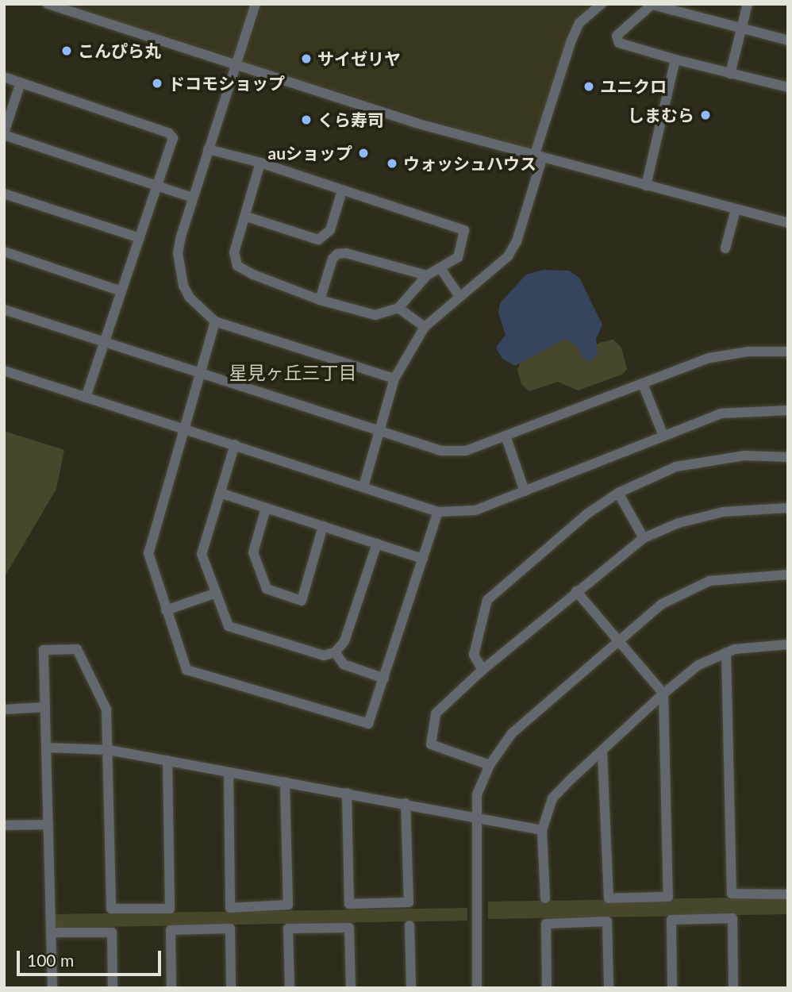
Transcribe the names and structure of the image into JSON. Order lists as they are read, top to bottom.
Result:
{
  "districts": ["星見ヶ丘三丁目"],
  "places": [
    "こんぴら丸",
    "サイゼリヤ",
    "ドコモショップ",
    "ユニクロ",
    "しまむら",
    "くら寿司",
    "auショップ",
    "ウォッシュハウス"
  ],
  "scale_bar": "100 m"
}
